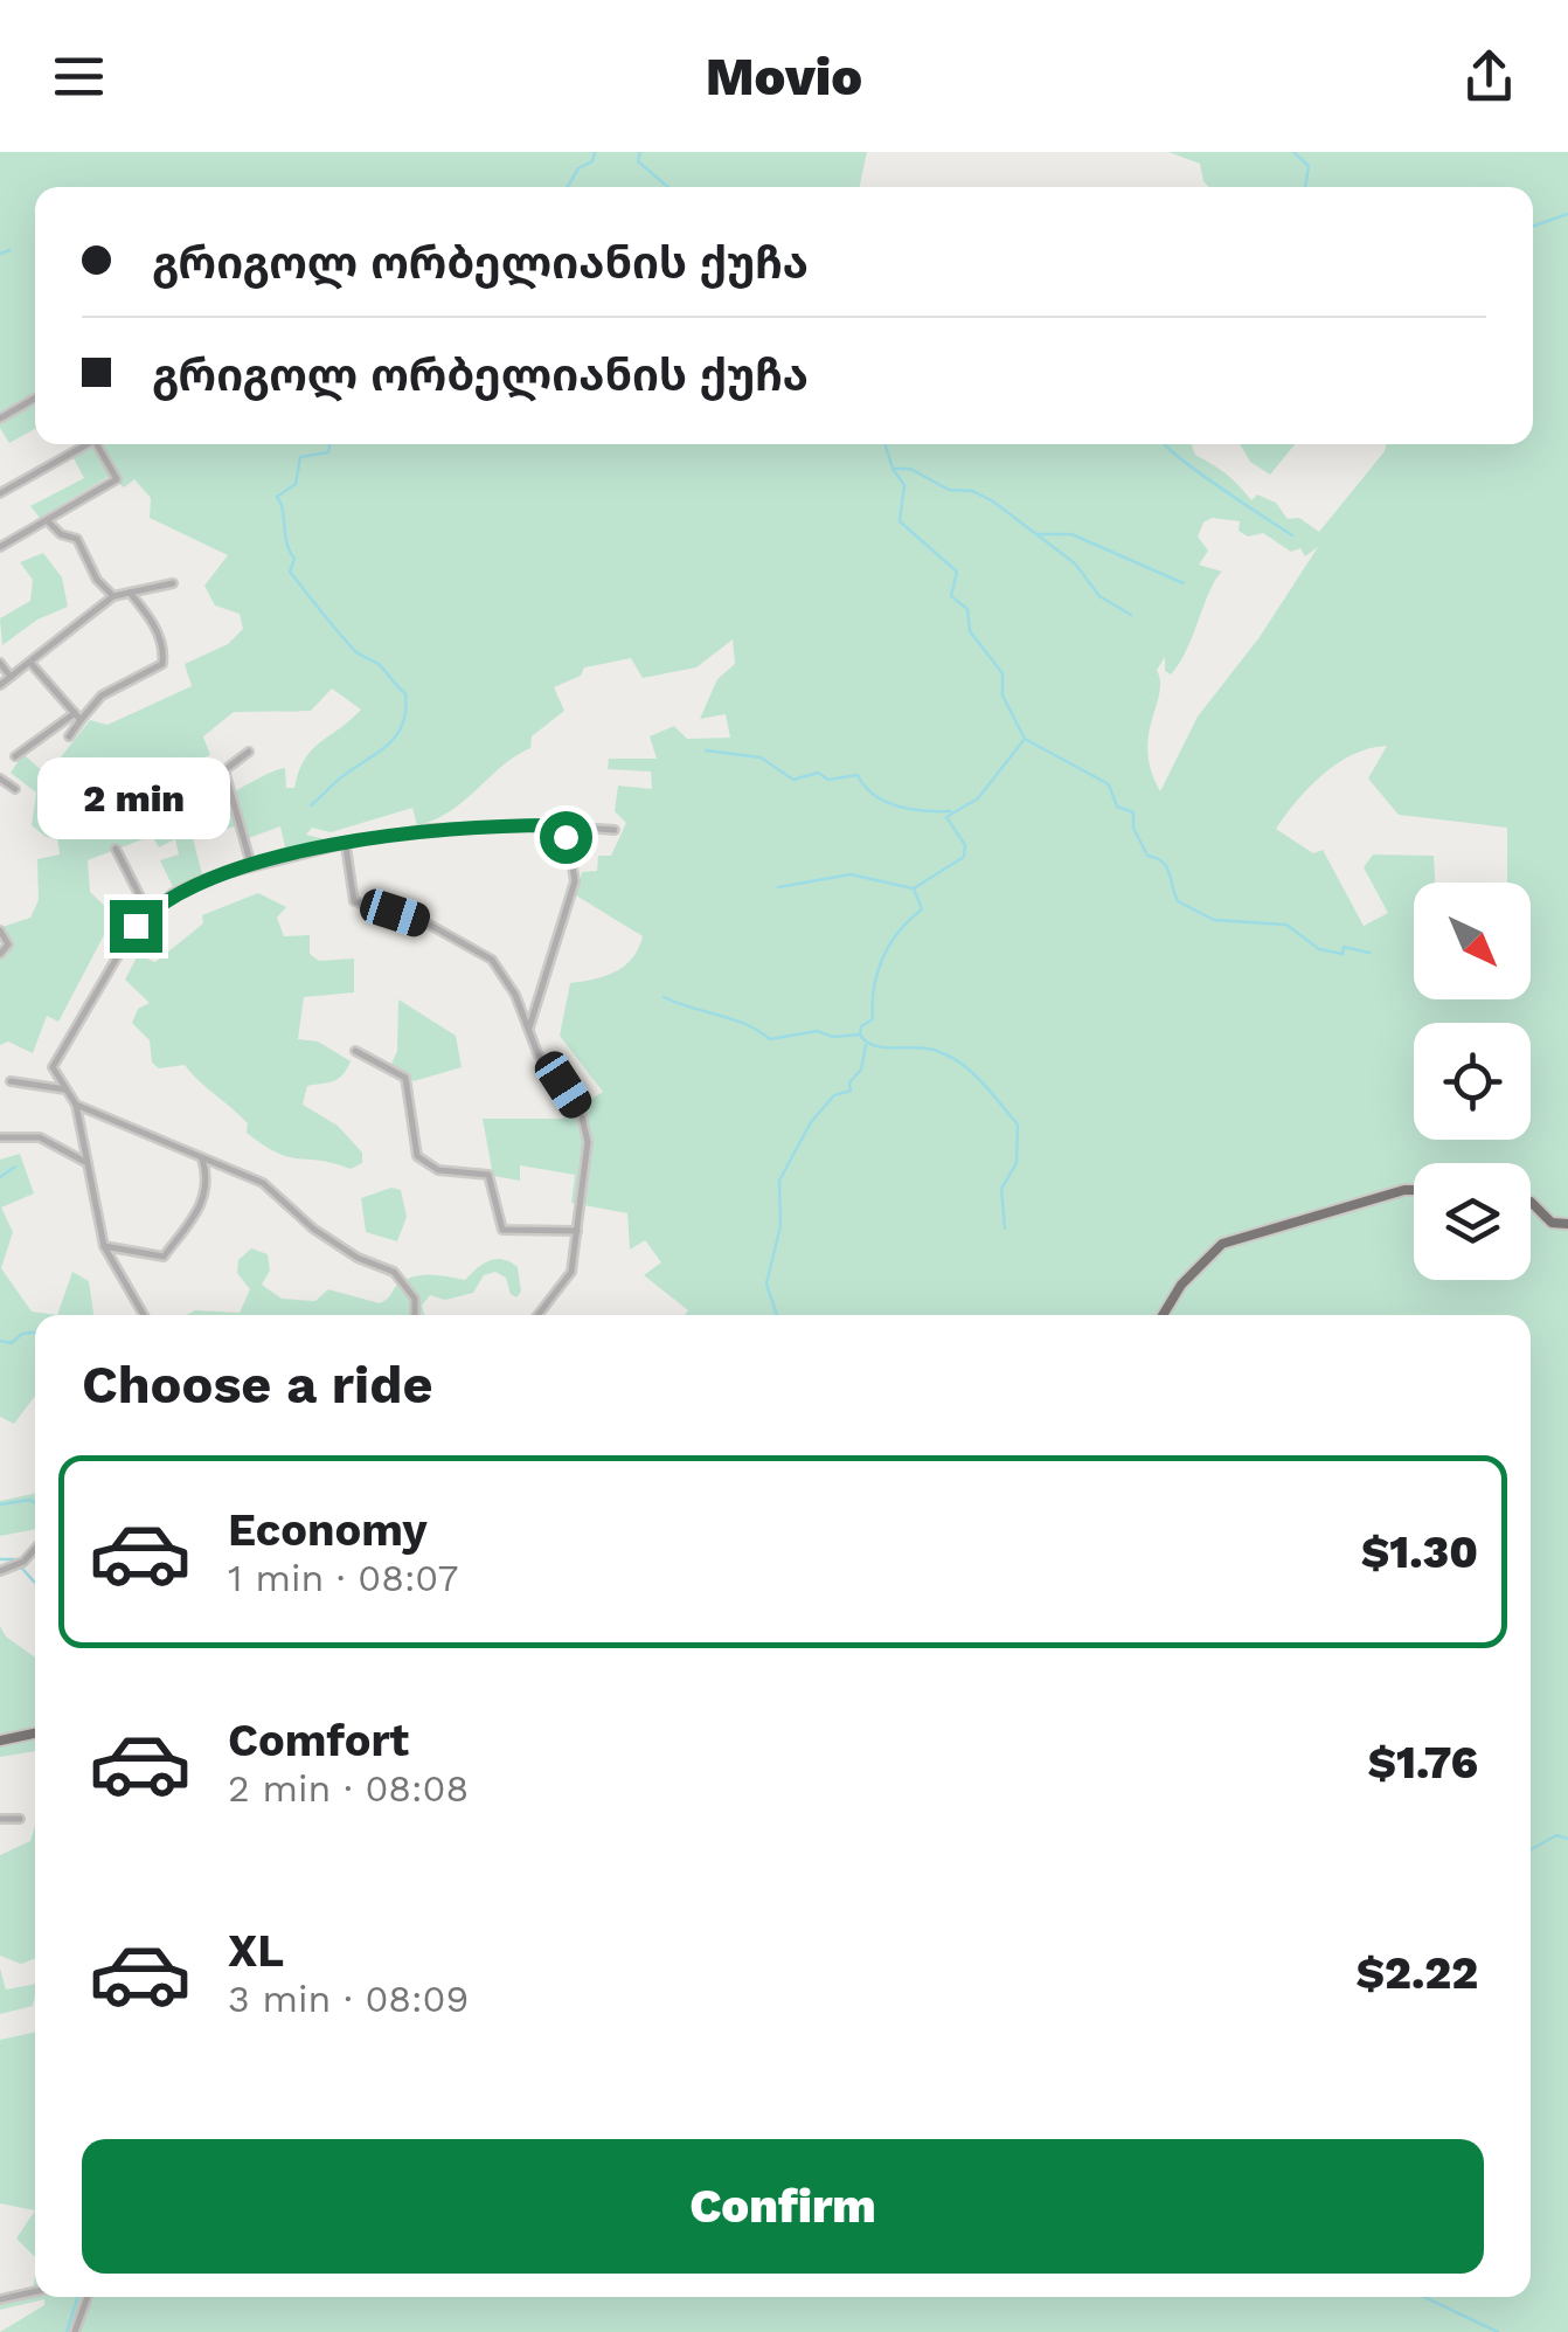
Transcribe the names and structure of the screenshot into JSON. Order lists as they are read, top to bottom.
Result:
{
  "north": "bottom right",
  "page": {
    "header": "Movio",
    "banner": ["გრიგოლ ორბელიანის ქუჩა", "გრიგოლ ორბელიანის ქუჩა"],
    "bubble": "2 min",
    "heading": "Choose a ride",
    "list": [
      {
        "name": "Economy",
        "note": "1 min · 08:07",
        "value": "$1.30"
      },
      {
        "name": "Comfort",
        "note": "2 min · 08:08",
        "value": "$1.76"
      },
      {
        "name": "XL",
        "note": "3 min · 08:09",
        "value": "$2.22"
      }
    ],
    "buttons": "Confirm"
  }
}
